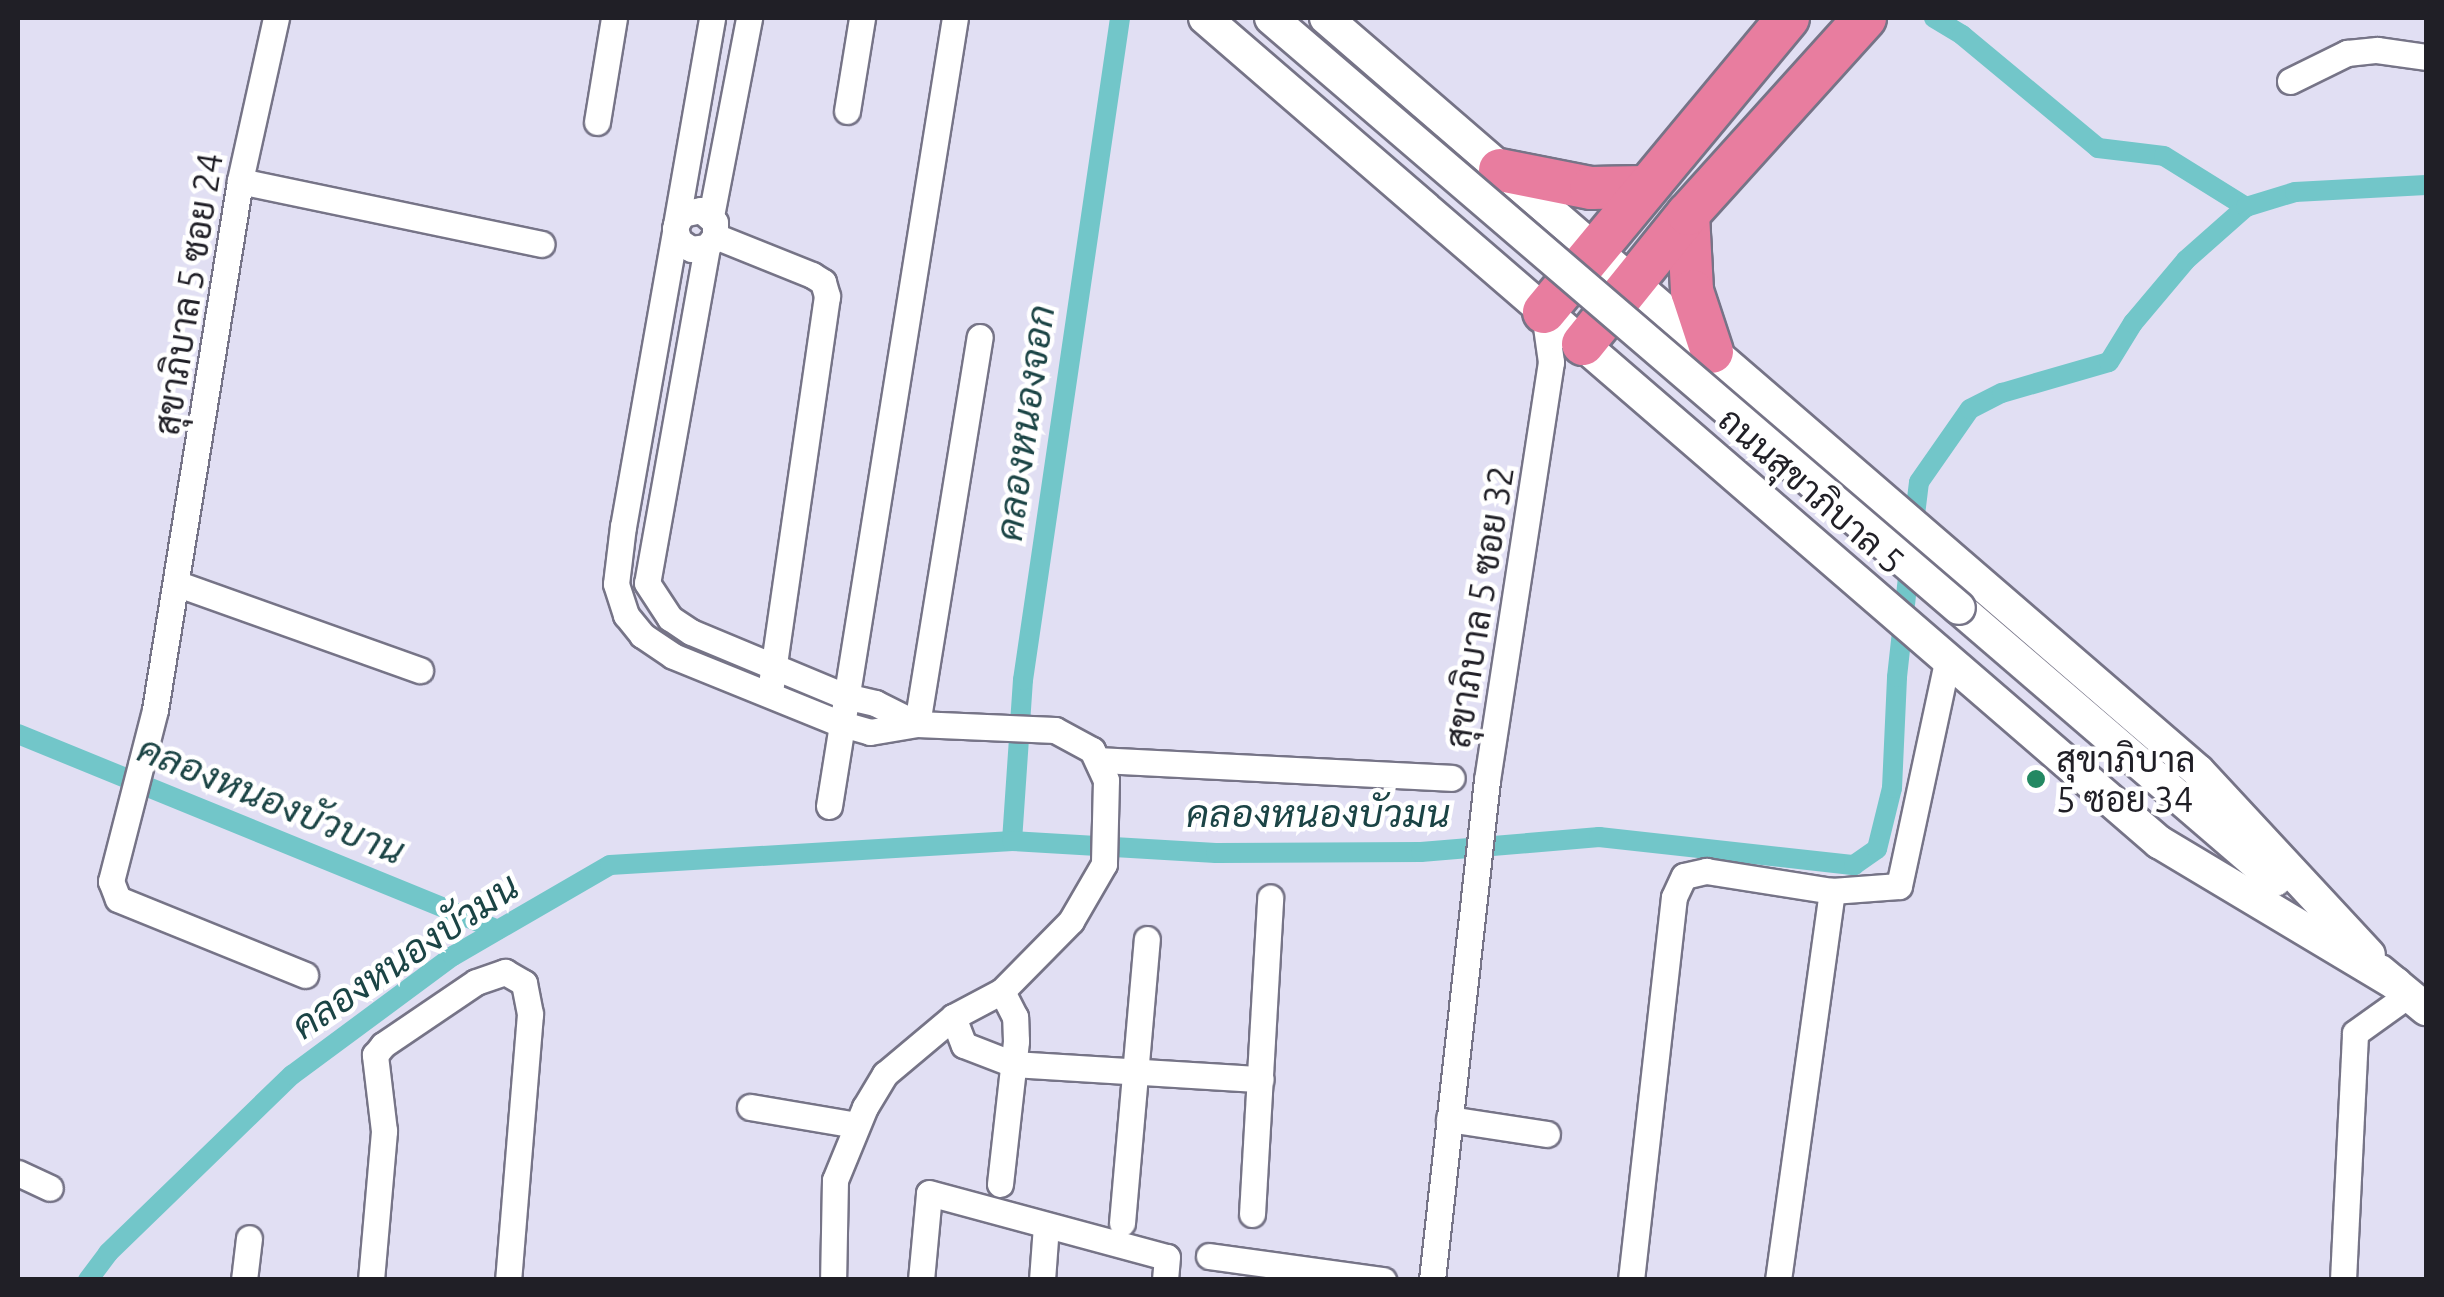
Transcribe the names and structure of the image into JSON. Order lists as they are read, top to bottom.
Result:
{
  "streets": {
    "main road": ["ถนนสุขาภิบาล 5"],
    "street": ["สุขาภิบาล 5 ซอย 24", "สุขาภิบาล 5 ซอย 32"]
  },
  "crossings": [
    ["ถนนสุขาภิบาล 5", "สุขาภิบาล 5 ซอย 32"]
  ],
  "water": ["คลองหนองจอก", "คลองหนองบัวบาน", "คลองหนองบัวมน"],
  "places": ["สุขาภิบาล 5 ซอย 34"]
}
